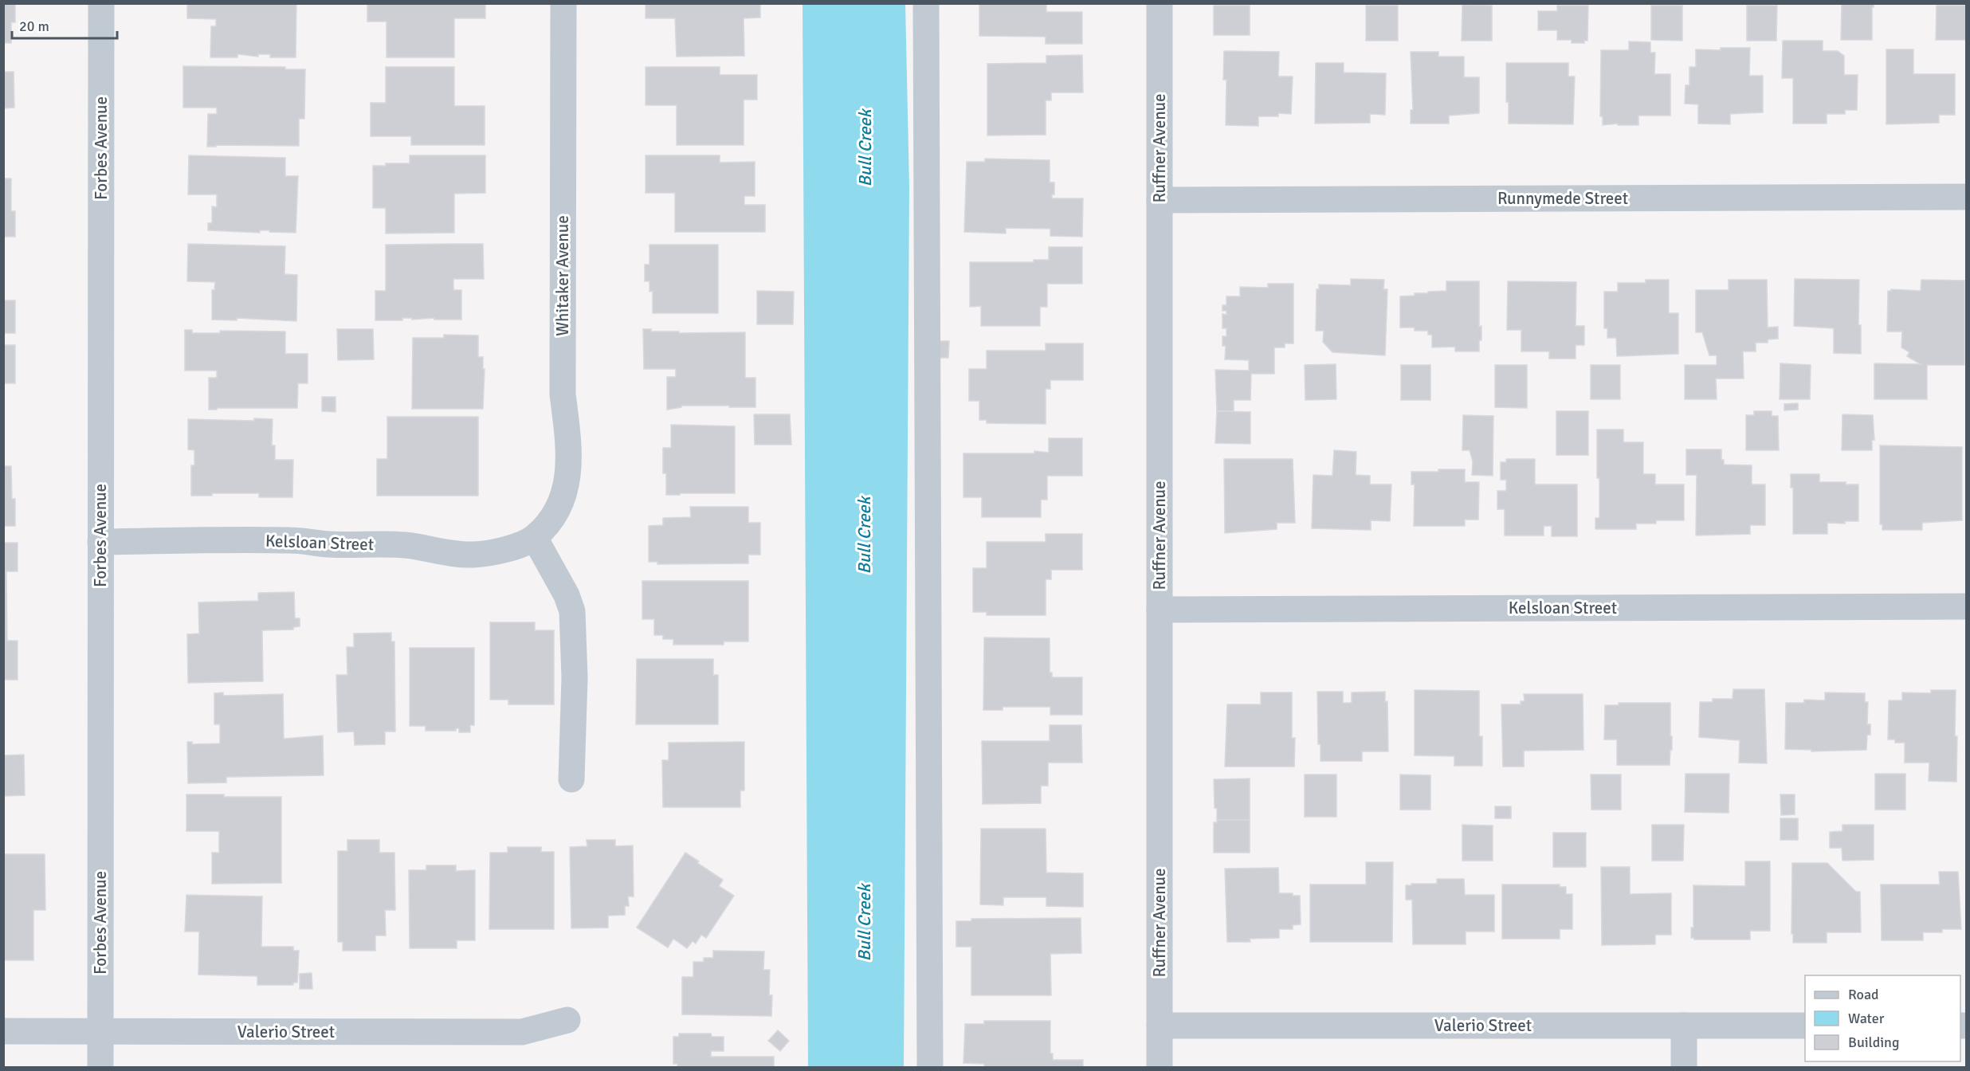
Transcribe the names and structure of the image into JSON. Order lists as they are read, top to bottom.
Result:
{
  "streets": {
    "street": [
      "Forbes Avenue",
      "Ruffner Avenue",
      "Runnymede Street",
      "Whitaker Avenue",
      "Kelsloan Street",
      "Valerio Street"
    ]
  },
  "crossings": [
    ["Forbes Avenue", "Kelsloan Street"],
    ["Forbes Avenue", "Valerio Street"],
    ["Ruffner Avenue", "Runnymede Street"],
    ["Ruffner Avenue", "Kelsloan Street"],
    ["Ruffner Avenue", "Valerio Street"],
    ["Whitaker Avenue", "Kelsloan Street"]
  ],
  "water": ["Bull Creek"],
  "legend": ["Road", "Water", "Building"],
  "scale_bar": "20 m"
}
